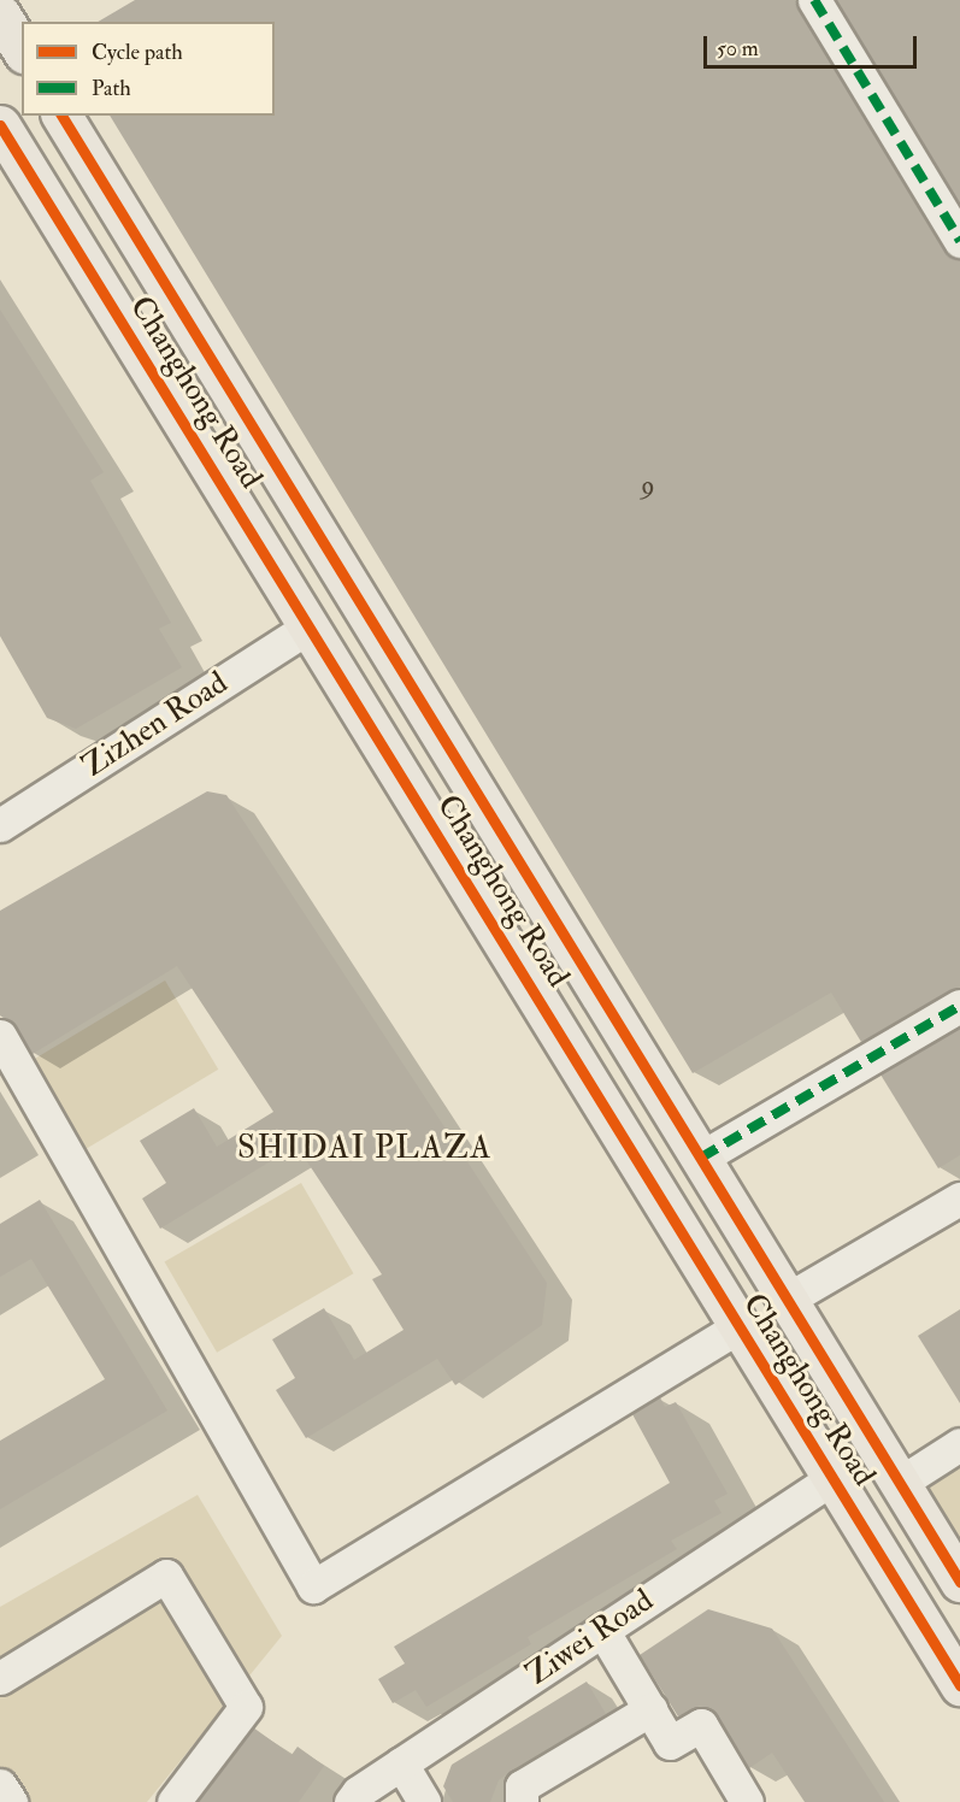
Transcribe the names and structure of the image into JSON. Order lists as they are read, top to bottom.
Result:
{
  "streets": {
    "highway": ["Changhong Road"],
    "street": ["Zizhen Road", "Ziwei Road"]
  },
  "crossings": [
    ["Changhong Road", "Zizhen Road"],
    ["Changhong Road", "Ziwei Road"]
  ],
  "districts": ["SHIDAI PLAZA"],
  "house_numbers": ["9"],
  "legend": ["Cycle path", "Path"],
  "scale_bar": "50 m"
}
